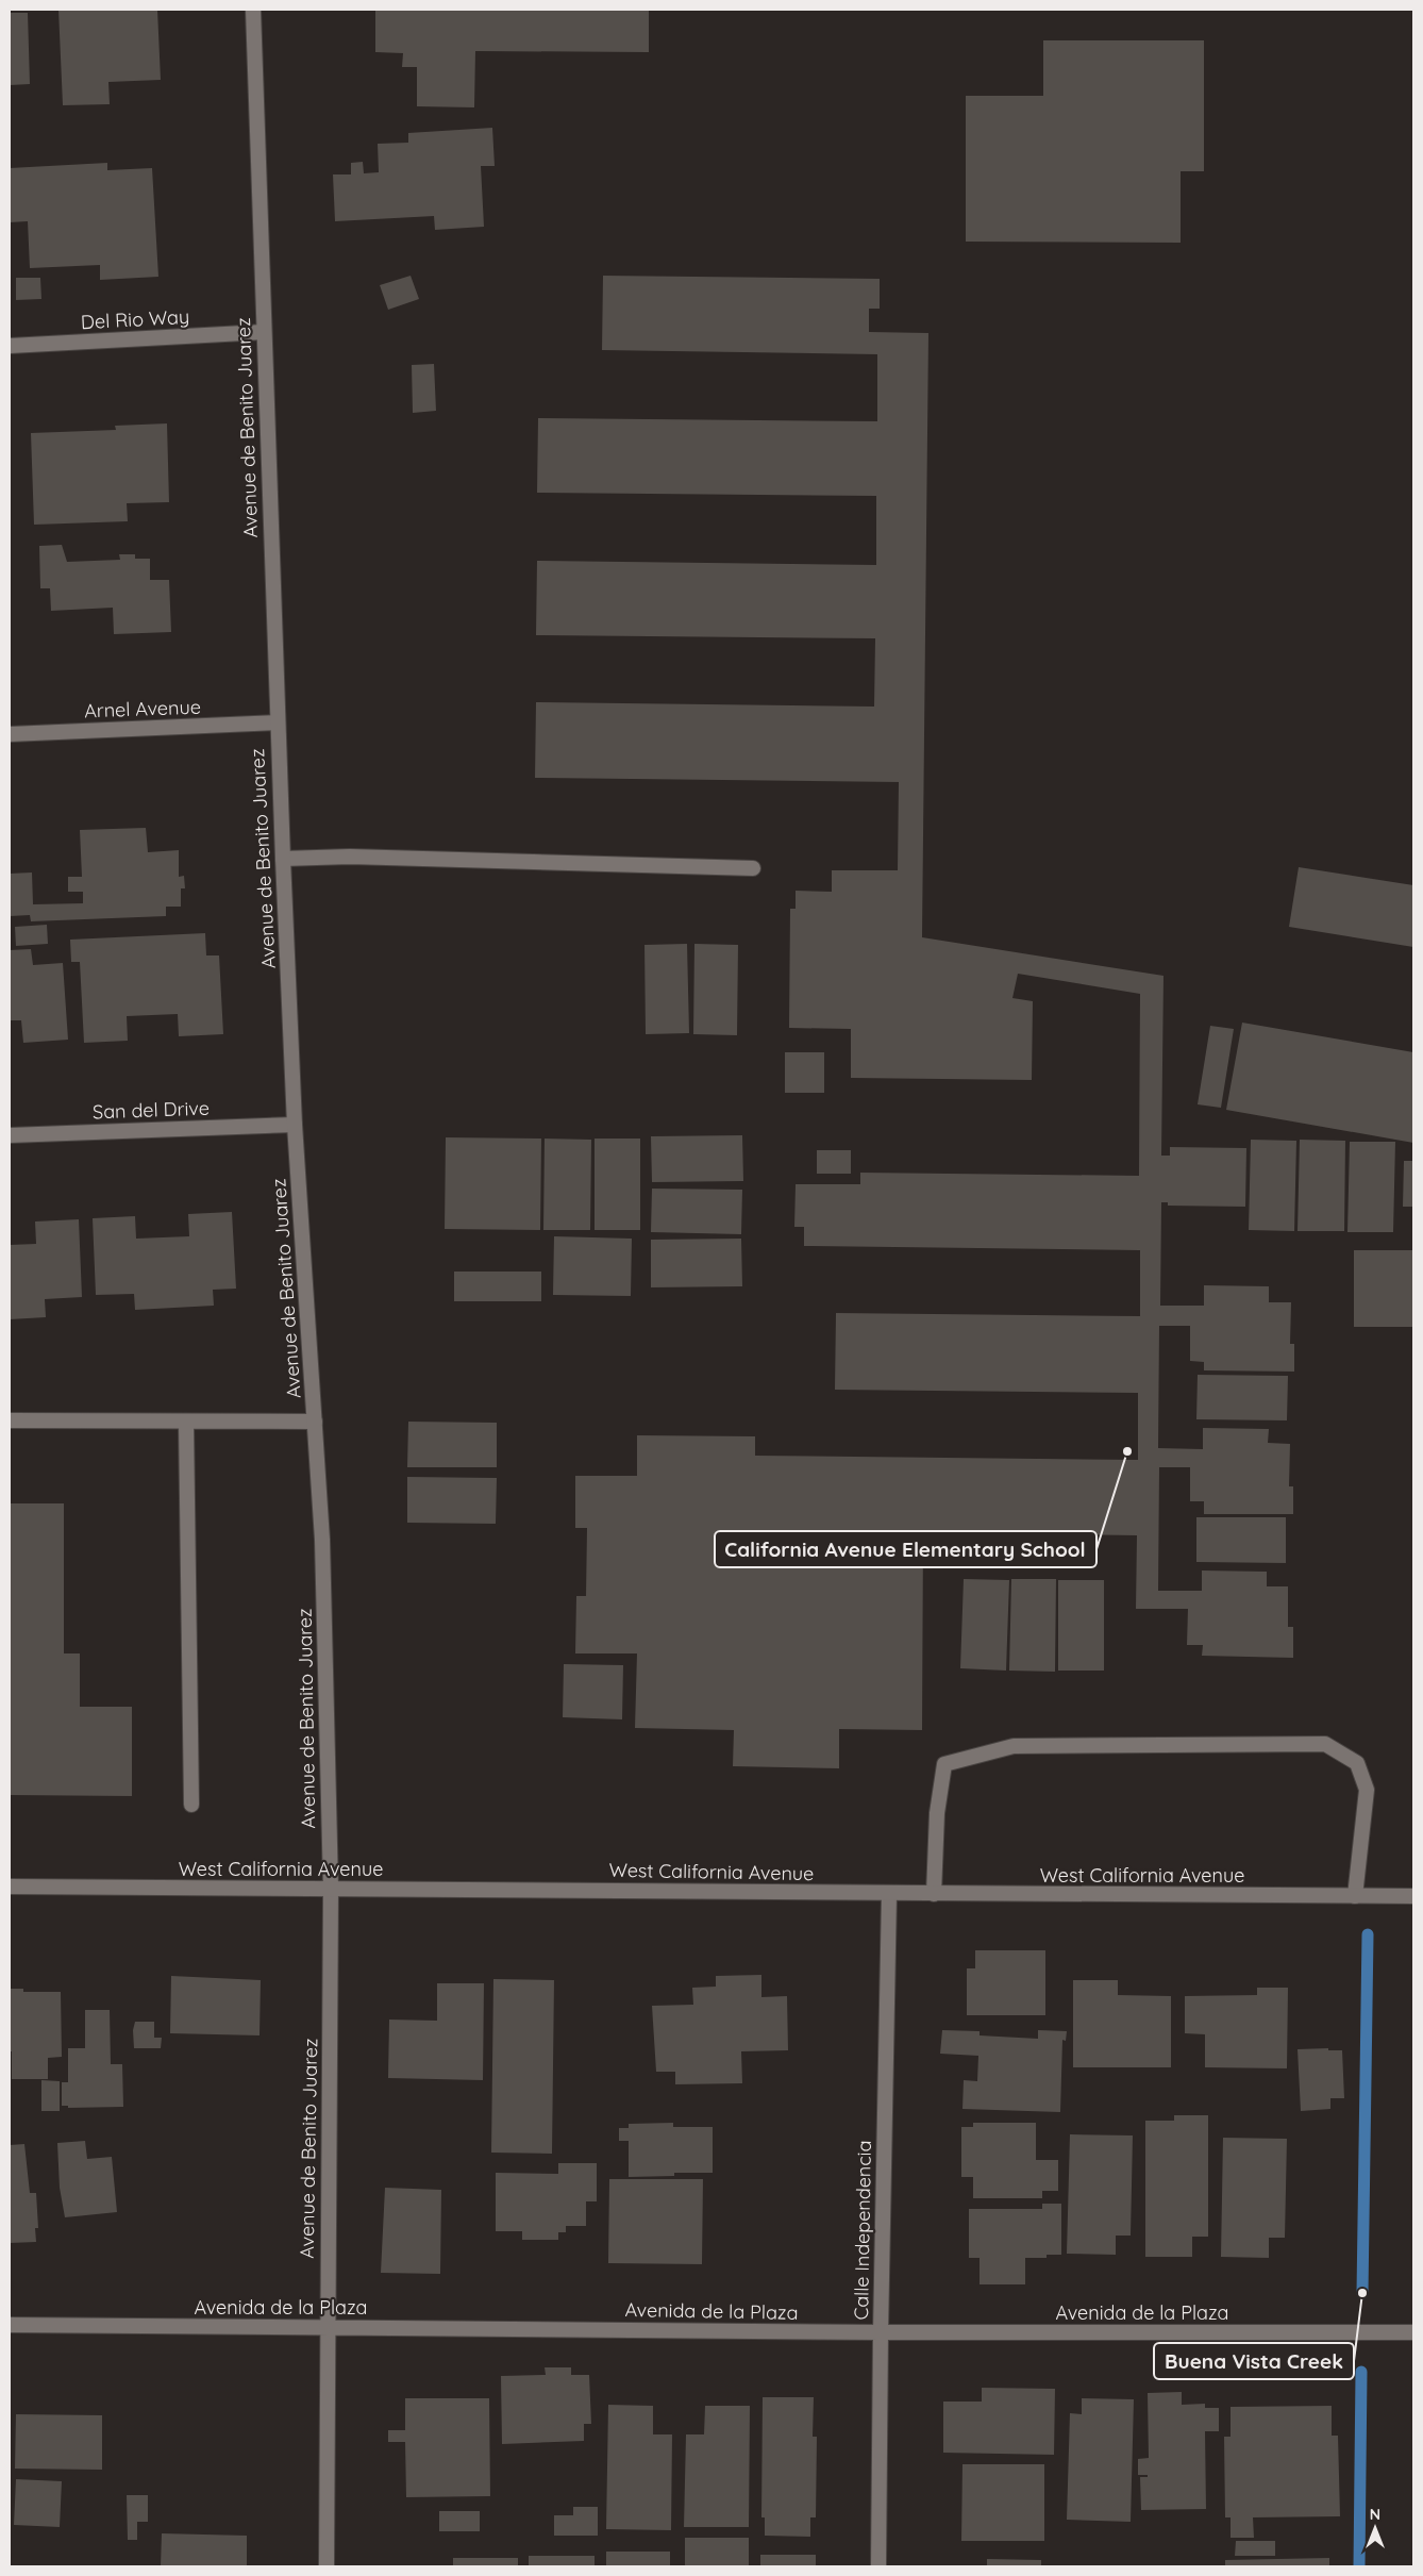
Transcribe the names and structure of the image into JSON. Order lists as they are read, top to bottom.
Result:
{
  "streets": {
    "street": [
      "Del Rio Way",
      "Avenue de Benito Juarez",
      "Arnel Avenue",
      "San del Drive",
      "West California Avenue",
      "Calle Independencia",
      "Avenida de la Plaza"
    ]
  },
  "crossings": [
    ["Del Rio Way", "Avenue de Benito Juarez"],
    ["Avenue de Benito Juarez", "Arnel Avenue"],
    ["Avenue de Benito Juarez", "San del Drive"],
    ["Avenue de Benito Juarez", "West California Avenue"],
    ["Avenue de Benito Juarez", "Avenida de la Plaza"],
    ["West California Avenue", "Calle Independencia"],
    ["Calle Independencia", "Avenida de la Plaza"]
  ],
  "places": ["California Avenue Elementary School", "Buena Vista Creek"],
  "north": "top"
}
